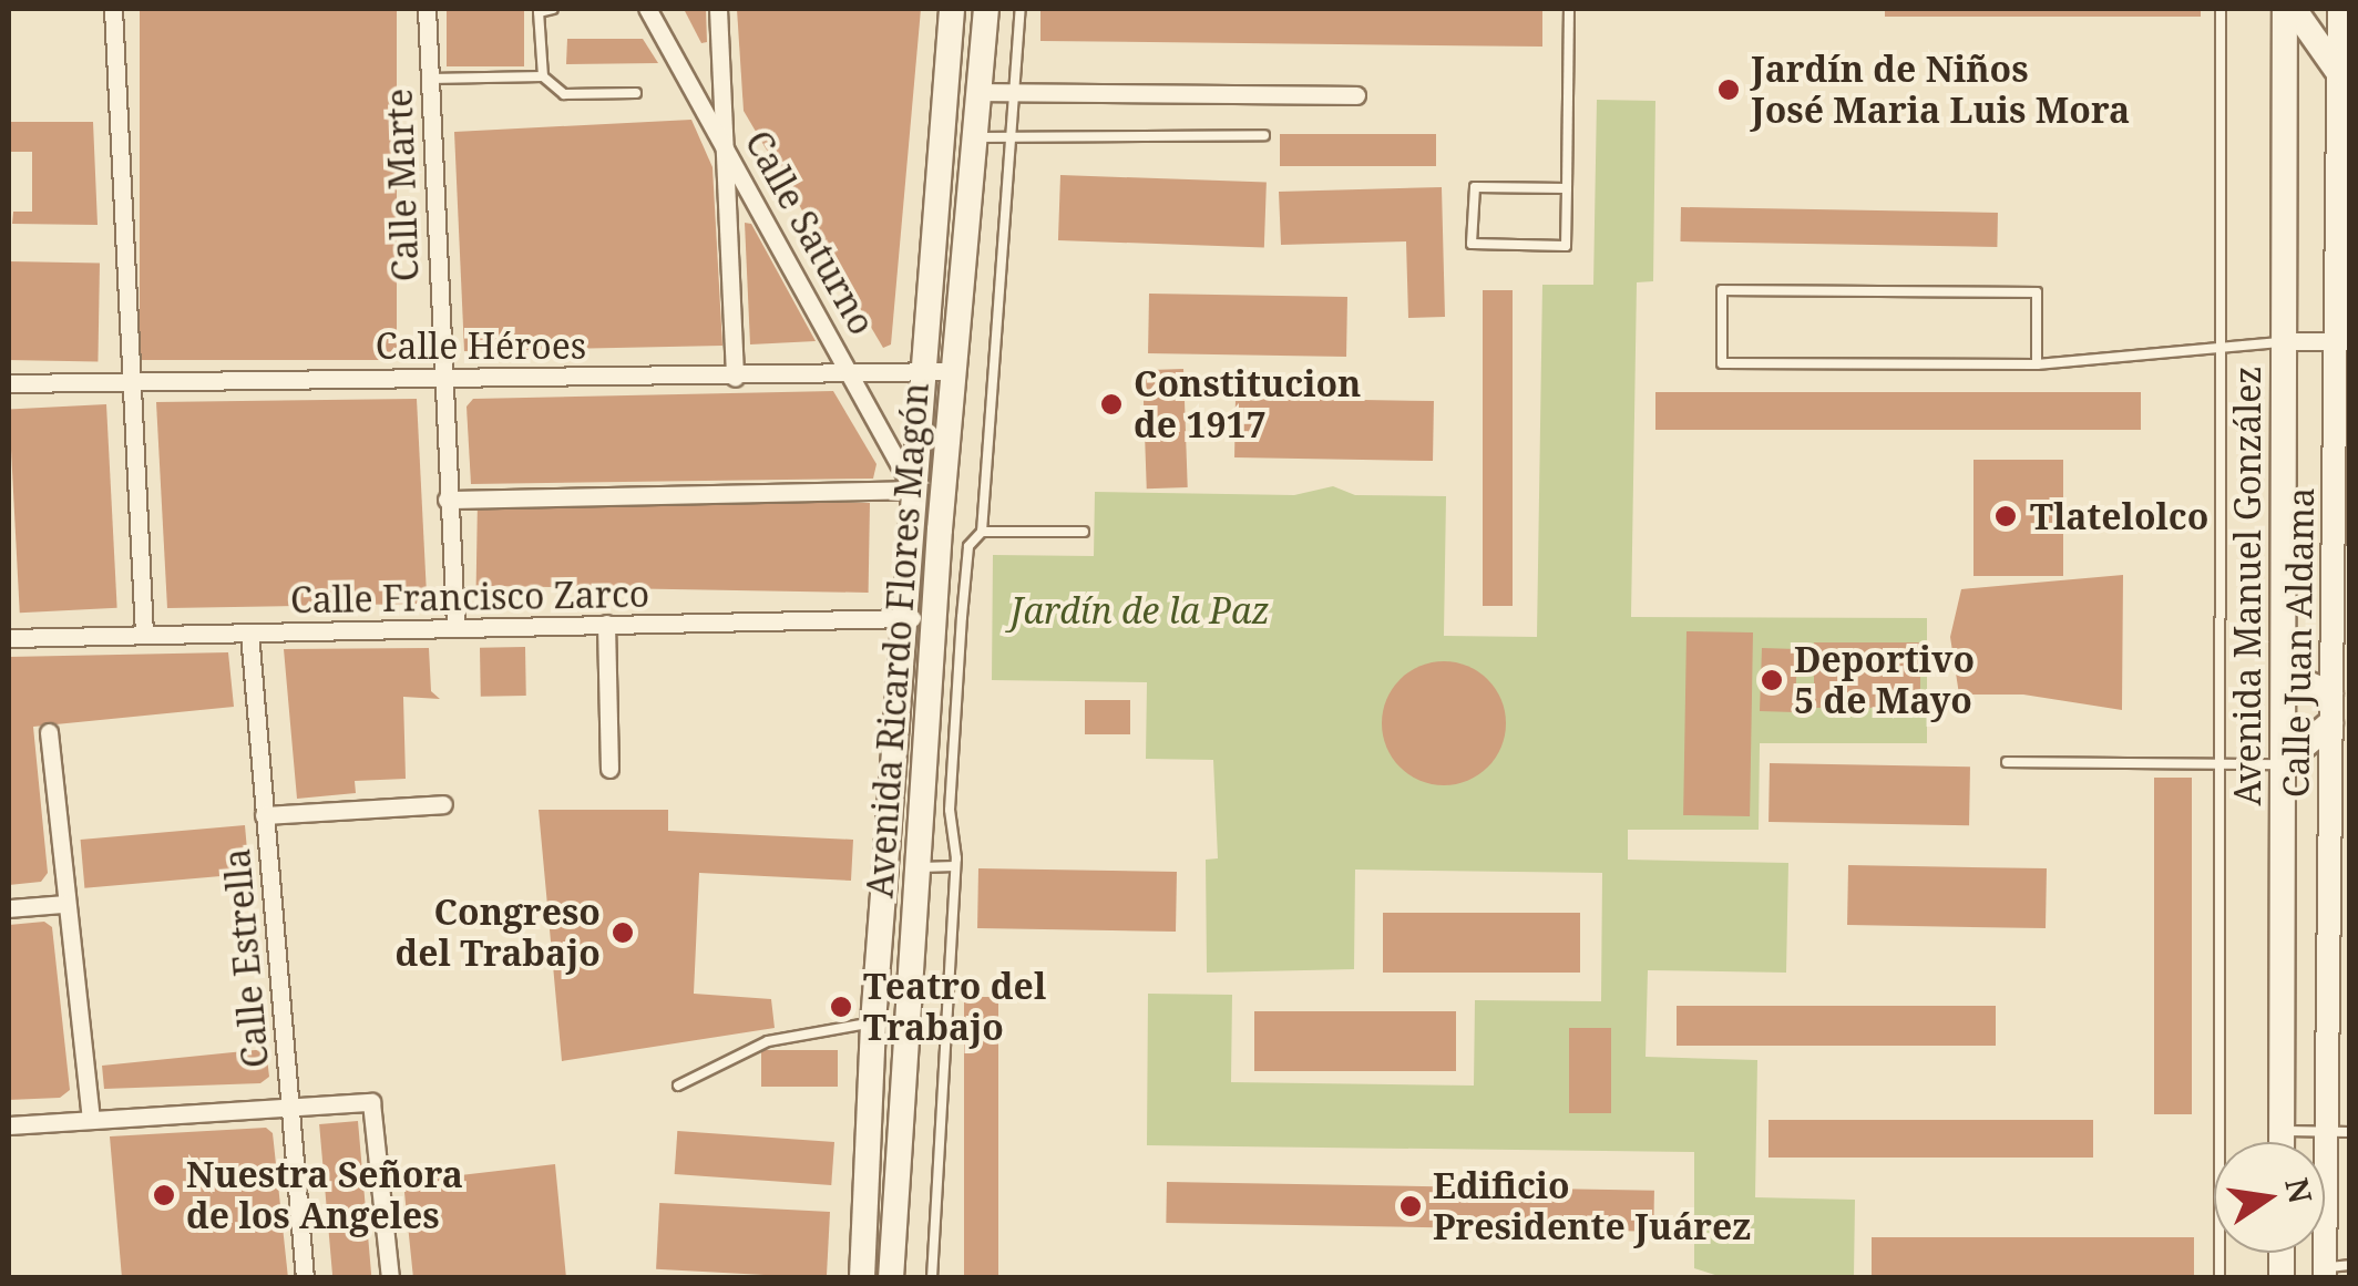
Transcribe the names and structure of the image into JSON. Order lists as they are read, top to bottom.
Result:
{
  "streets": {
    "main road": ["Avenida Manuel González", "Avenida Ricardo Flores Magón"],
    "street": [
      "Calle Marte",
      "Calle Saturno",
      "Calle Héroes",
      "Calle Francisco Zarco",
      "Calle Juan Aldama",
      "Calle Estrella"
    ]
  },
  "crossings": [
    ["Calle Marte", "Calle Héroes"],
    ["Calle Marte", "Calle Francisco Zarco"],
    ["Calle Saturno", "Calle Héroes"],
    ["Calle Saturno", "Avenida Ricardo Flores Magón"],
    ["Calle Héroes", "Avenida Ricardo Flores Magón"],
    ["Calle Francisco Zarco", "Avenida Ricardo Flores Magón"],
    ["Calle Francisco Zarco", "Calle Estrella"]
  ],
  "parks": ["Jardín de la Paz"],
  "places": [
    "Jardín de Niños José Maria Luis Mora",
    "Constitucion de 1917",
    "Tlatelolco",
    "Deportivo 5 de Mayo",
    "Congreso del Trabajo",
    "Teatro del Trabajo",
    "Nuestra Señora de los Angeles",
    "Edificio Presidente Juárez"
  ],
  "north": "right"
}
